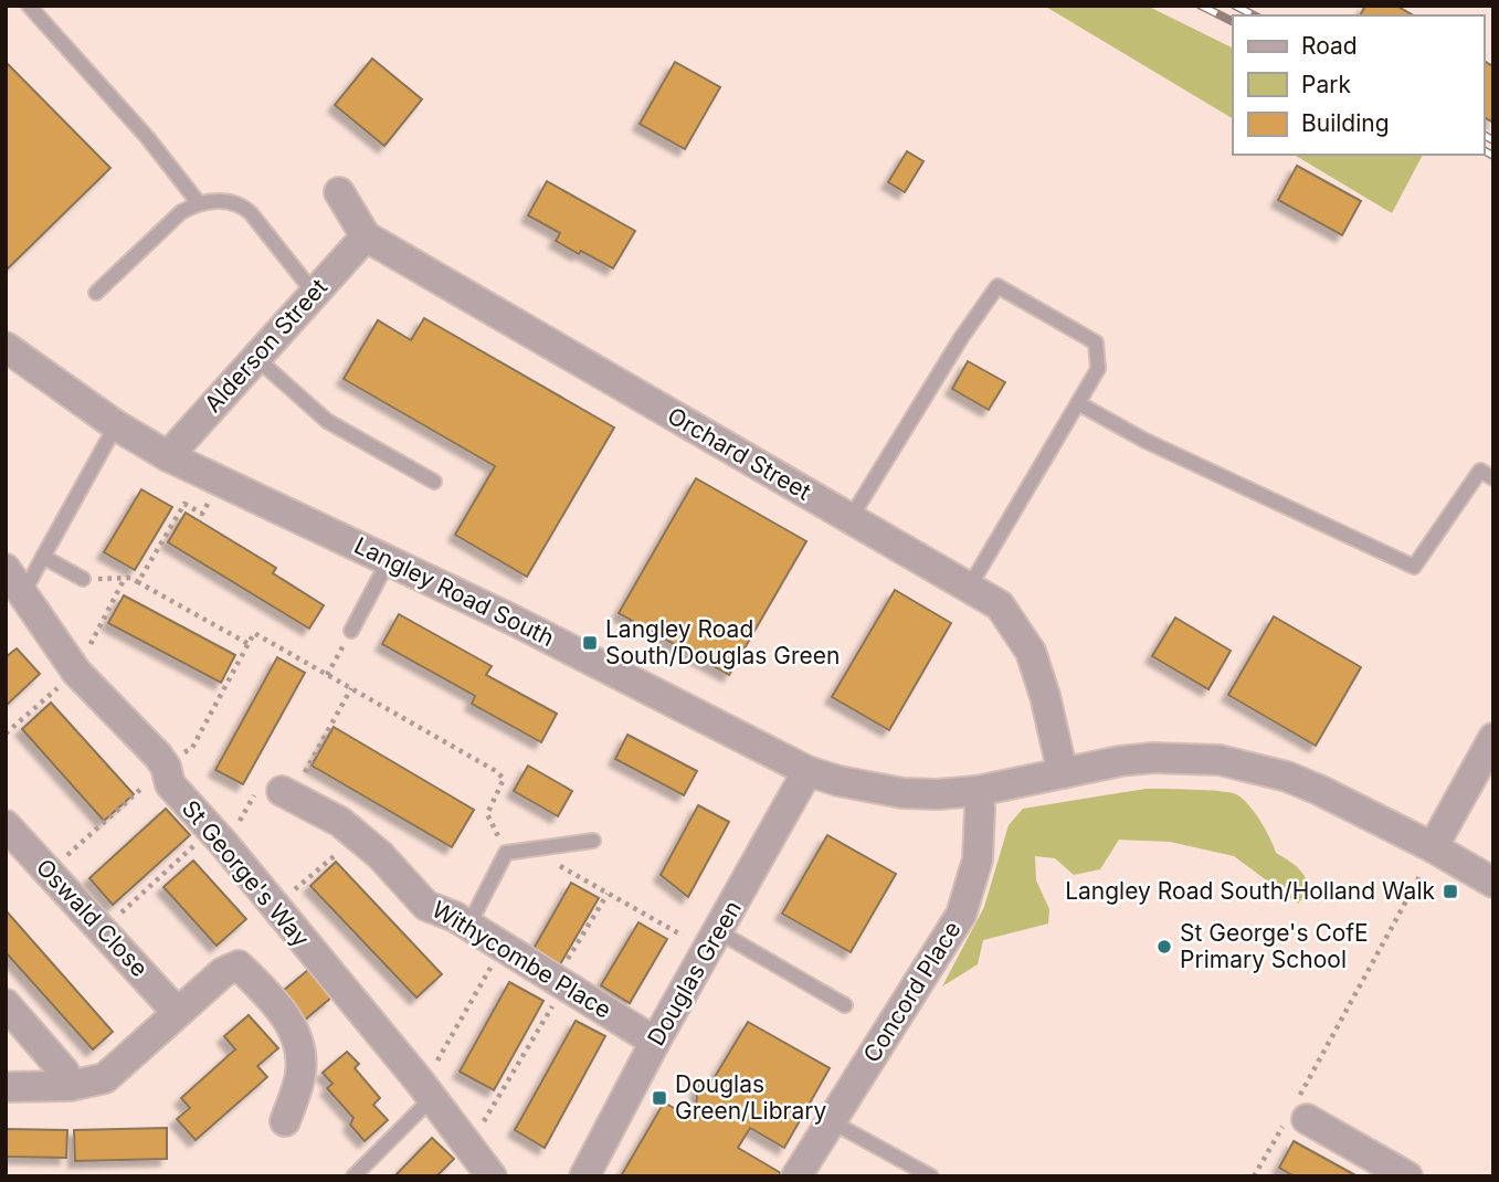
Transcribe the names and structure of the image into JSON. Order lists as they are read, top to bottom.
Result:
{
  "streets": {
    "street": [
      "Alderson Street",
      "Orchard Street",
      "Langley Road South",
      "St George's Way",
      "Oswald Close",
      "Withycombe Place",
      "Douglas Green",
      "Concord Place"
    ]
  },
  "crossings": [
    ["Alderson Street", "Orchard Street"],
    ["Alderson Street", "Langley Road South"],
    ["Orchard Street", "Langley Road South"],
    ["Langley Road South", "Douglas Green"],
    ["Langley Road South", "Concord Place"],
    ["Withycombe Place", "Douglas Green"]
  ],
  "places": {
    "transit": ["Langley Road South/Douglas Green", "Langley Road South/Holland Walk", "Douglas Green/Library"],
    "other": ["St George's CofE Primary School"]
  },
  "legend": ["Road", "Park", "Building"]
}
